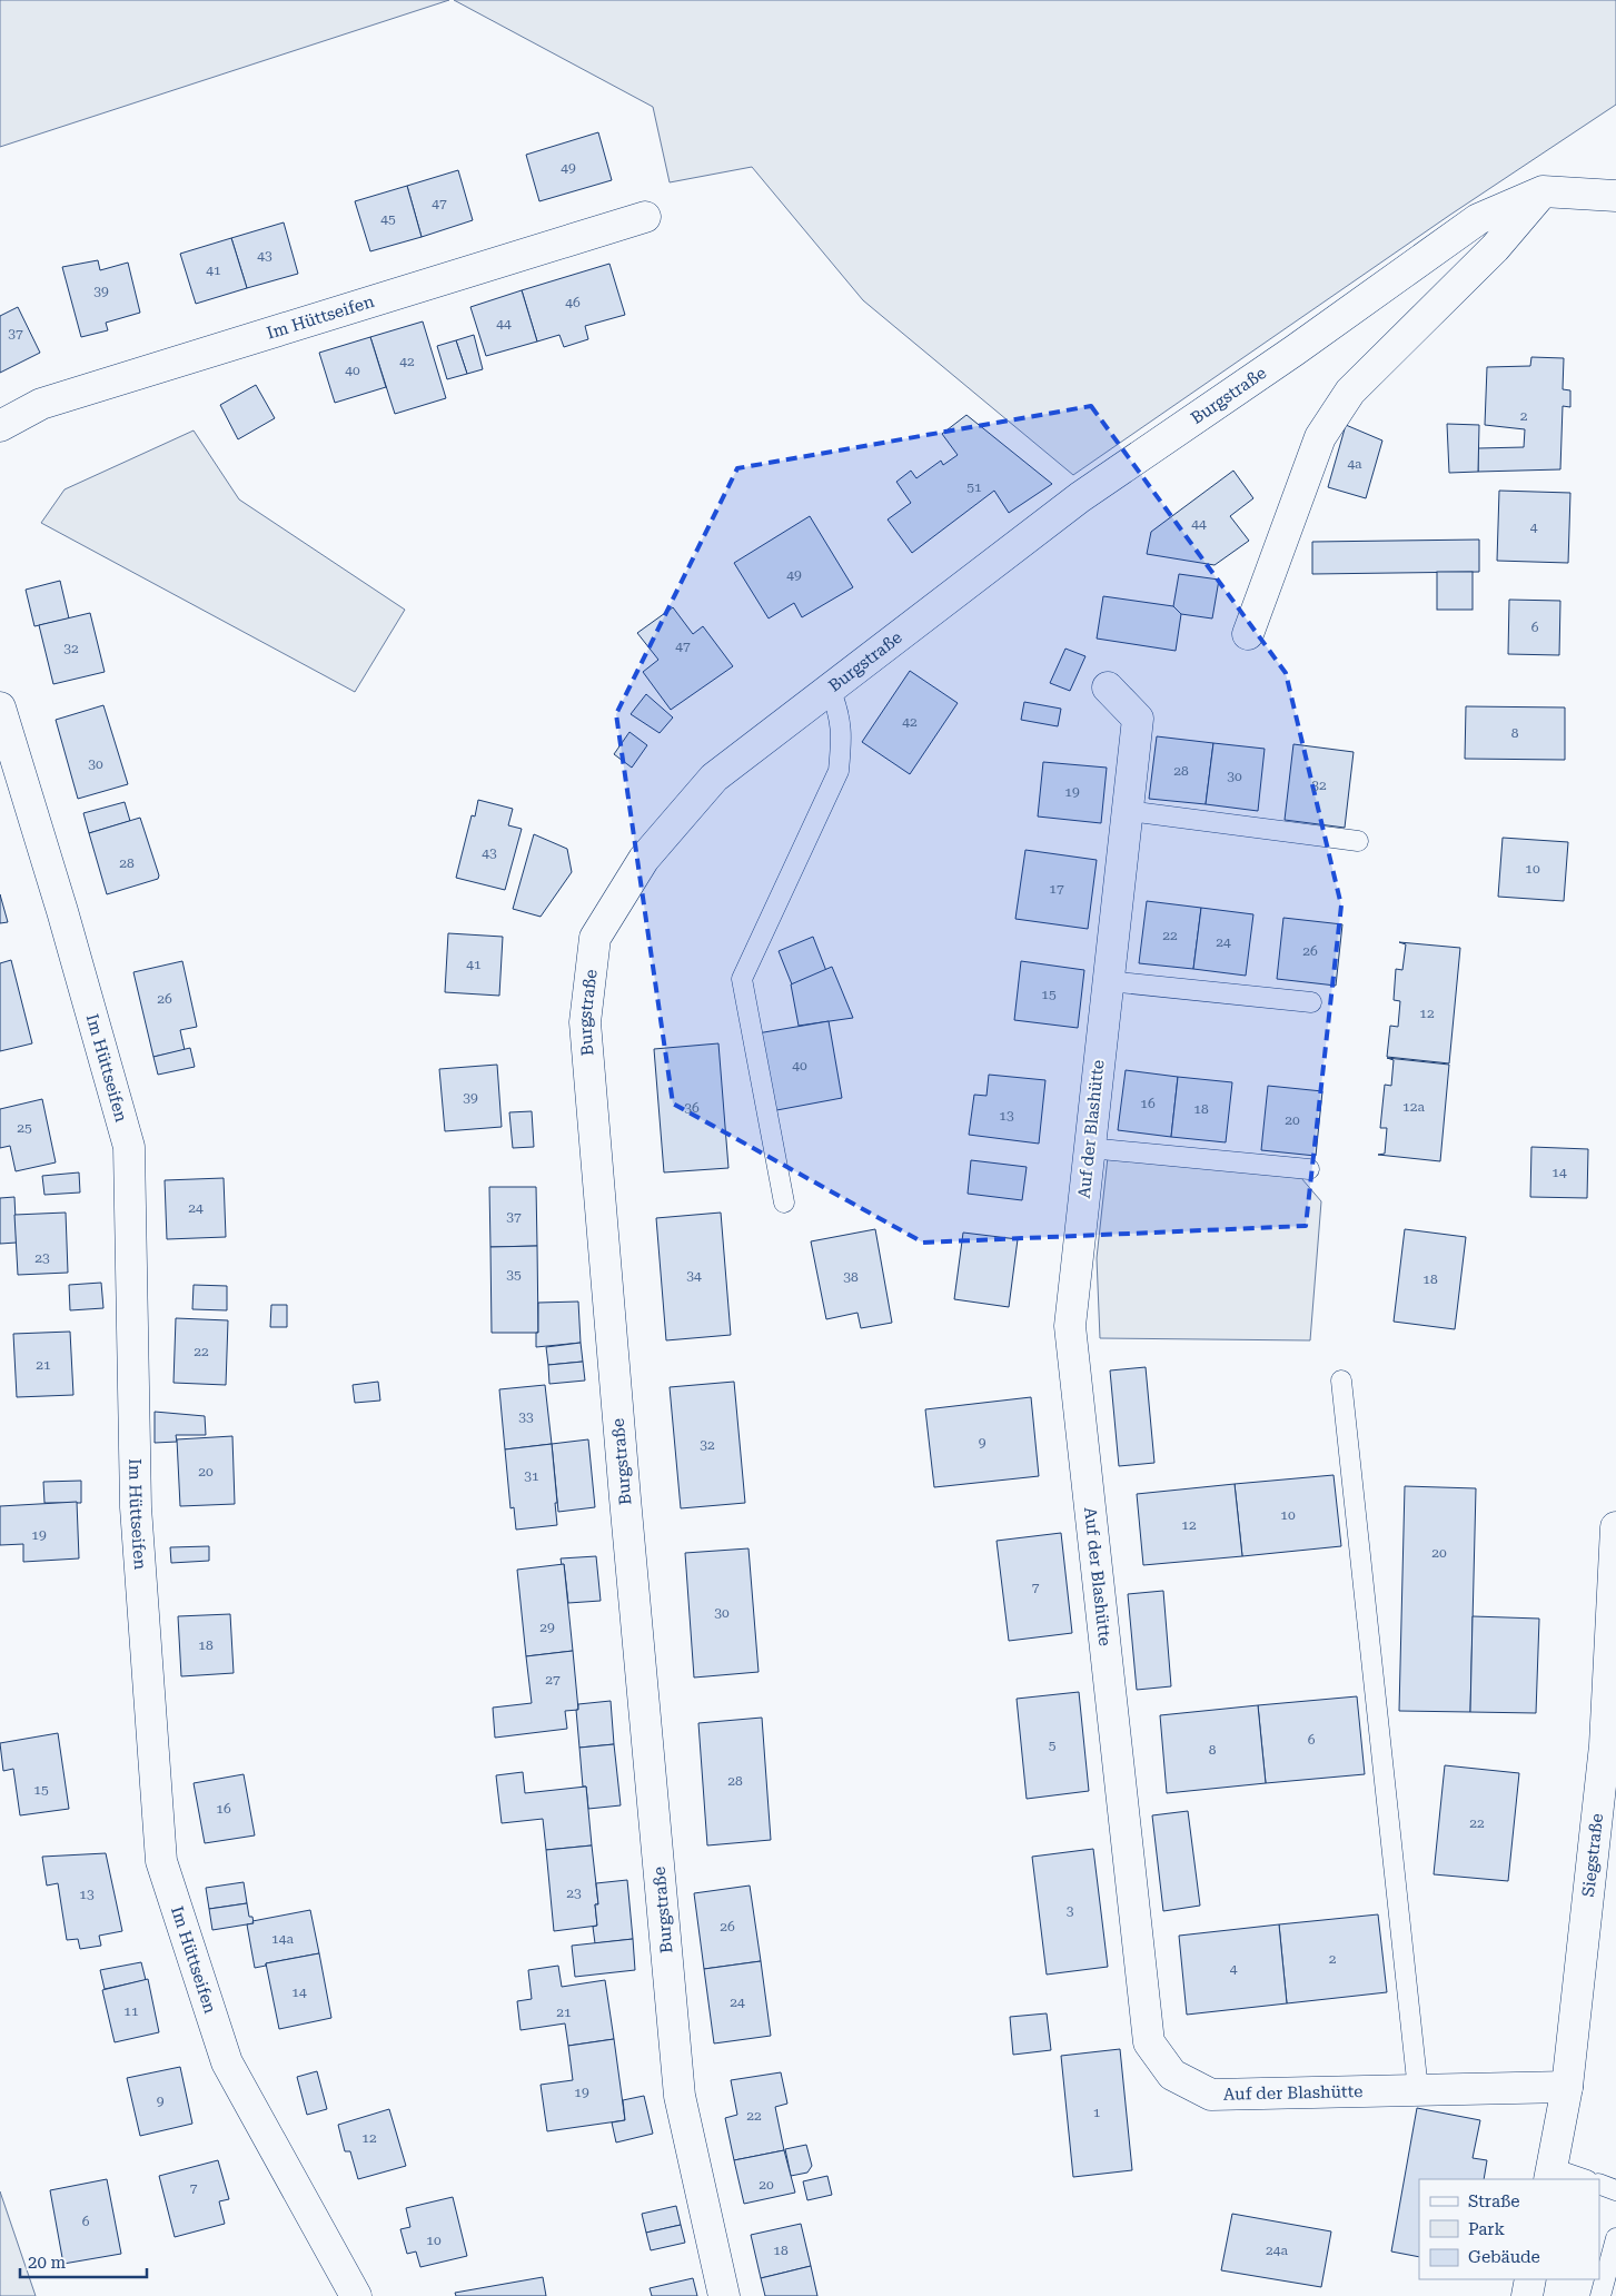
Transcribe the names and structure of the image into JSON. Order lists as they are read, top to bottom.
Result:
{
  "streets": {
    "street": [
      "Im Hüttseifen",
      "Burgstraße",
      "Auf der Blashütte",
      "Siegstraße"
    ]
  },
  "crossings": [
    ["Auf der Blashütte", "Siegstraße"]
  ],
  "house_numbers": [
    "49",
    "47",
    "45",
    "43",
    "41",
    "39",
    "46",
    "44",
    "37",
    "42",
    "40",
    "2",
    "4a",
    "51",
    "44",
    "4",
    "49",
    "6",
    "47",
    "32",
    "42",
    "8",
    "30",
    "28",
    "30",
    "32",
    "19",
    "43",
    "28",
    "10",
    "17",
    "22",
    "24",
    "26",
    "41",
    "15",
    "26",
    "12",
    "40",
    "39",
    "16",
    "12a",
    "36",
    "18",
    "13",
    "20",
    "25",
    "14",
    "24",
    "37",
    "23",
    "35",
    "34",
    "38",
    "18",
    "22",
    "21",
    "33",
    "9",
    "32",
    "20",
    "31",
    "10",
    "12",
    "19",
    "20",
    "7",
    "30",
    "29",
    "18",
    "27",
    "6",
    "5",
    "8",
    "28",
    "15",
    "16",
    "22",
    "23",
    "13",
    "3",
    "26",
    "14a",
    "2",
    "4",
    "14",
    "24",
    "11",
    "21",
    "19",
    "9",
    "1",
    "22",
    "12",
    "20",
    "7",
    "6",
    "10",
    "18",
    "24a"
  ],
  "legend": ["Straße", "Park", "Gebäude"],
  "scale_bar": "20 m"
}
